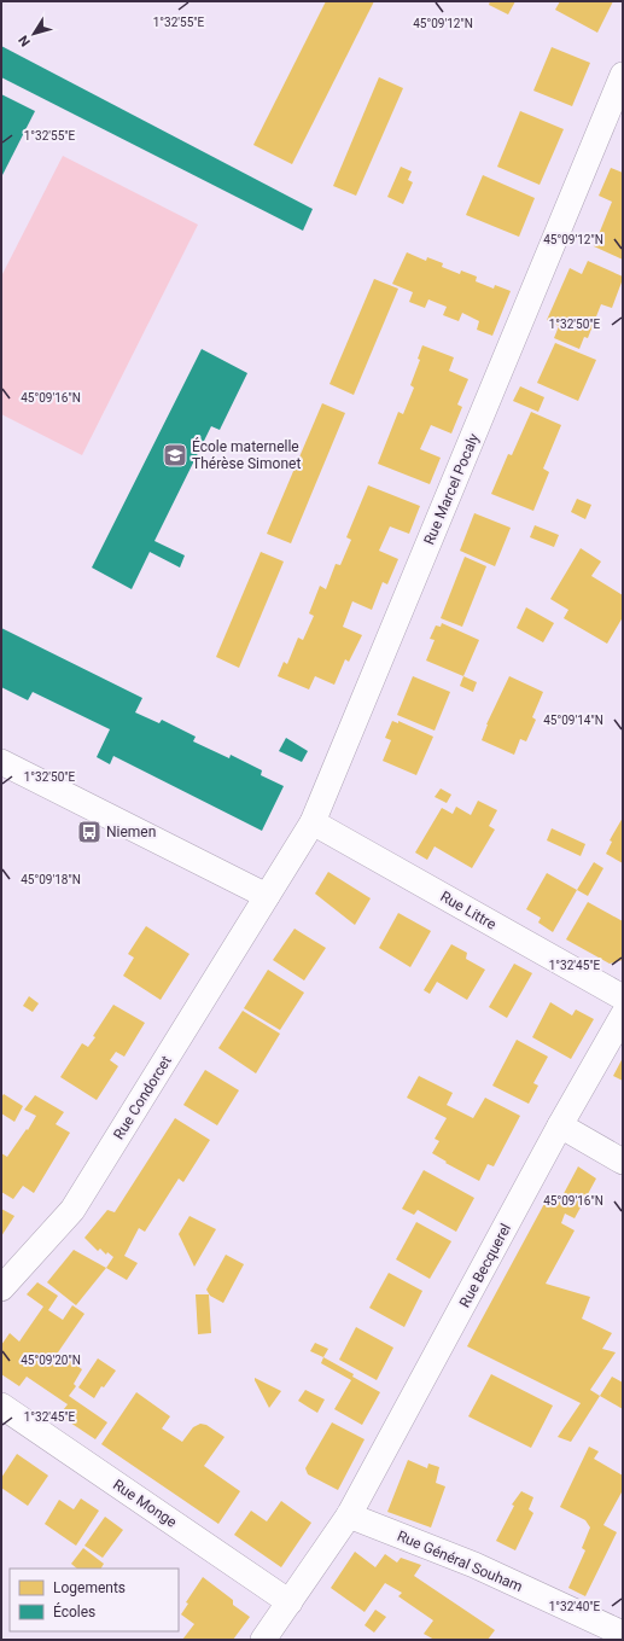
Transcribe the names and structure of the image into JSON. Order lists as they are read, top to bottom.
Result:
{
  "streets": {
    "street": [
      "Rue Marcel Pocaly",
      "Rue Littre",
      "Rue Condorcet",
      "Rue Becquerel",
      "Rue Monge",
      "Rue Général Souham"
    ]
  },
  "crossings": [
    ["Rue Marcel Pocaly", "Rue Littre"],
    ["Rue Marcel Pocaly", "Rue Condorcet"],
    ["Rue Becquerel", "Rue Monge"],
    ["Rue Becquerel", "Rue Général Souham"]
  ],
  "places": {
    "school or university": ["École maternelle Thérèse Simonet"],
    "bus stop": ["Niemen"]
  },
  "legend": ["Logements", "Écoles"],
  "north": "bottom left",
  "coordinates": [
    "1°32'55\"E",
    "45°09'12\"N",
    "1°32'50\"E",
    "45°09'16\"N",
    "45°09'14\"N",
    "45°09'18\"N",
    "1°32'45\"E",
    "45°09'20\"N",
    "1°32'40\"E"
  ]
}
